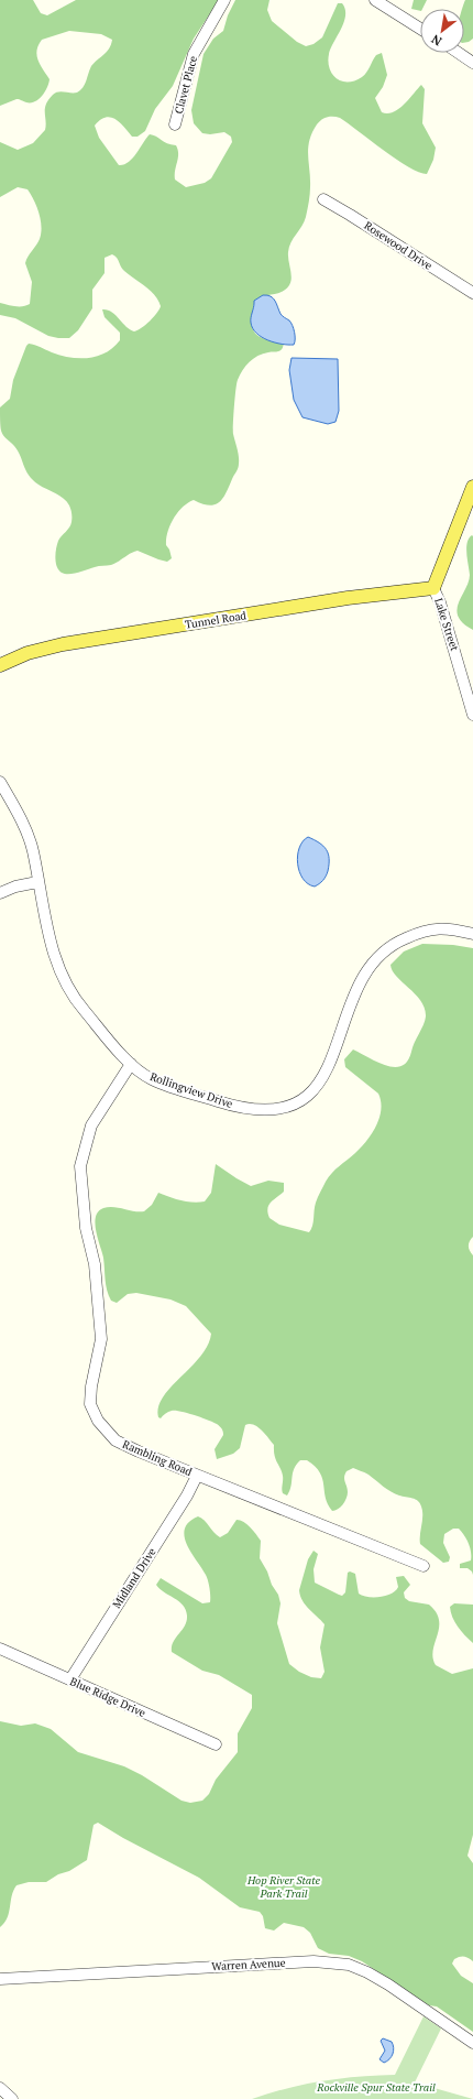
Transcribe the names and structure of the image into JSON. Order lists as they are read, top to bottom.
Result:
{
  "streets": {
    "main road": ["Tunnel Road", "Lake Street"],
    "street": [
      "Clavet Place",
      "Rosewood Drive",
      "Rollingview Drive",
      "Rambling Road",
      "Midland Drive",
      "Blue Ridge Drive",
      "Warren Avenue"
    ]
  },
  "crossings": [
    ["Tunnel Road", "Lake Street"],
    ["Rollingview Drive", "Rambling Road"],
    ["Rambling Road", "Midland Drive"],
    ["Midland Drive", "Blue Ridge Drive"]
  ],
  "parks": ["Hop River State Park Trail", "Rockville Spur State Trail"],
  "north": "bottom left"
}
